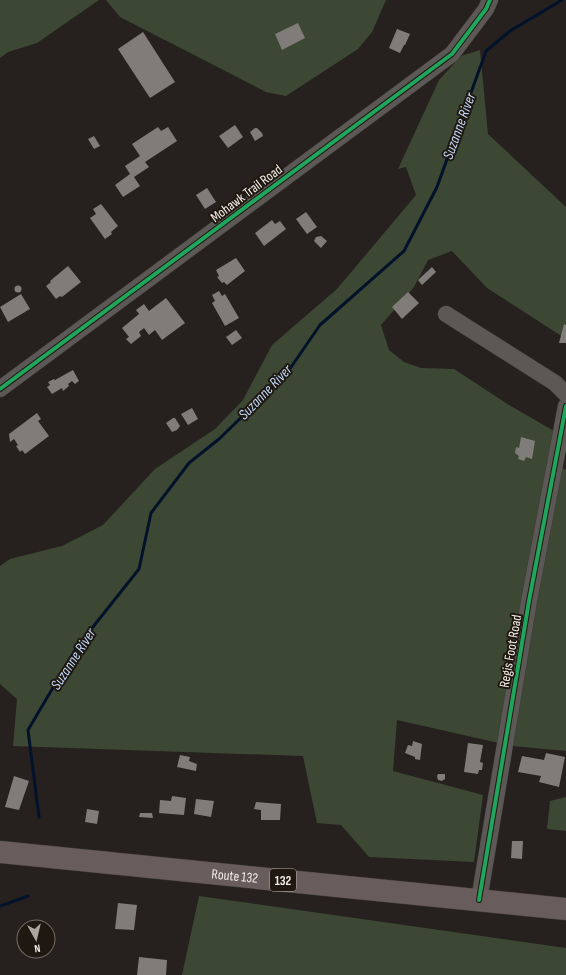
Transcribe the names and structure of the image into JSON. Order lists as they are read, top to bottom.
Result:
{
  "streets": {
    "highway": ["Route 132", "132"],
    "street": ["Mohawk Trail Road", "Regis Foot Road"]
  },
  "crossings": [
    ["Regis Foot Road", "Route 132"]
  ],
  "water": ["Suzanne River"],
  "north": "bottom"
}
